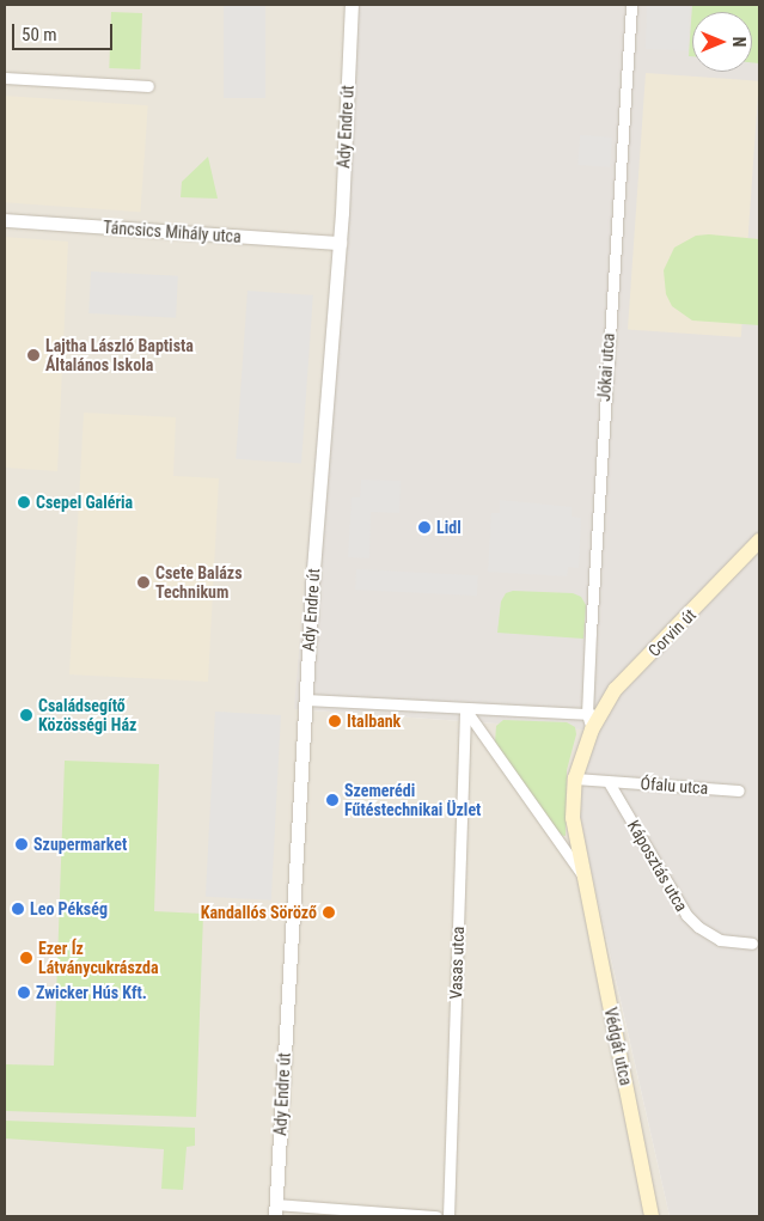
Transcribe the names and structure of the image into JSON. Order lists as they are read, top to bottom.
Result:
{
  "streets": {
    "main road": ["Corvin út", "Védgát utca"],
    "street": [
      "Ady Endre út",
      "Táncsics Mihály utca",
      "Jókai utca",
      "Ófalu utca",
      "Káposztás utca",
      "Vasas utca"
    ]
  },
  "crossings": [
    ["Ady Endre út", "Táncsics Mihály utca"],
    ["Jókai utca", "Corvin út"],
    ["Jókai utca", "Védgát utca"],
    ["Corvin út", "Védgát utca"],
    ["Ófalu utca", "Káposztás utca"],
    ["Vasas utca", "Védgát utca"]
  ],
  "places": [
    "Lajtha László Baptista Általános Iskola",
    "Csepel Galéria",
    "Lidl",
    "Csete Balázs Technikum",
    "Családsegítő Közösségi Ház",
    "Italbank",
    "Szemerédi Fűtéstechnikai Üzlet",
    "Szupermarket",
    "Leo Pékség",
    "Kandallós Söröző",
    "Ezer Íz Látványcukrászda",
    "Zwicker Hús Kft."
  ],
  "scale_bar": "50 m",
  "north": "right"
}
